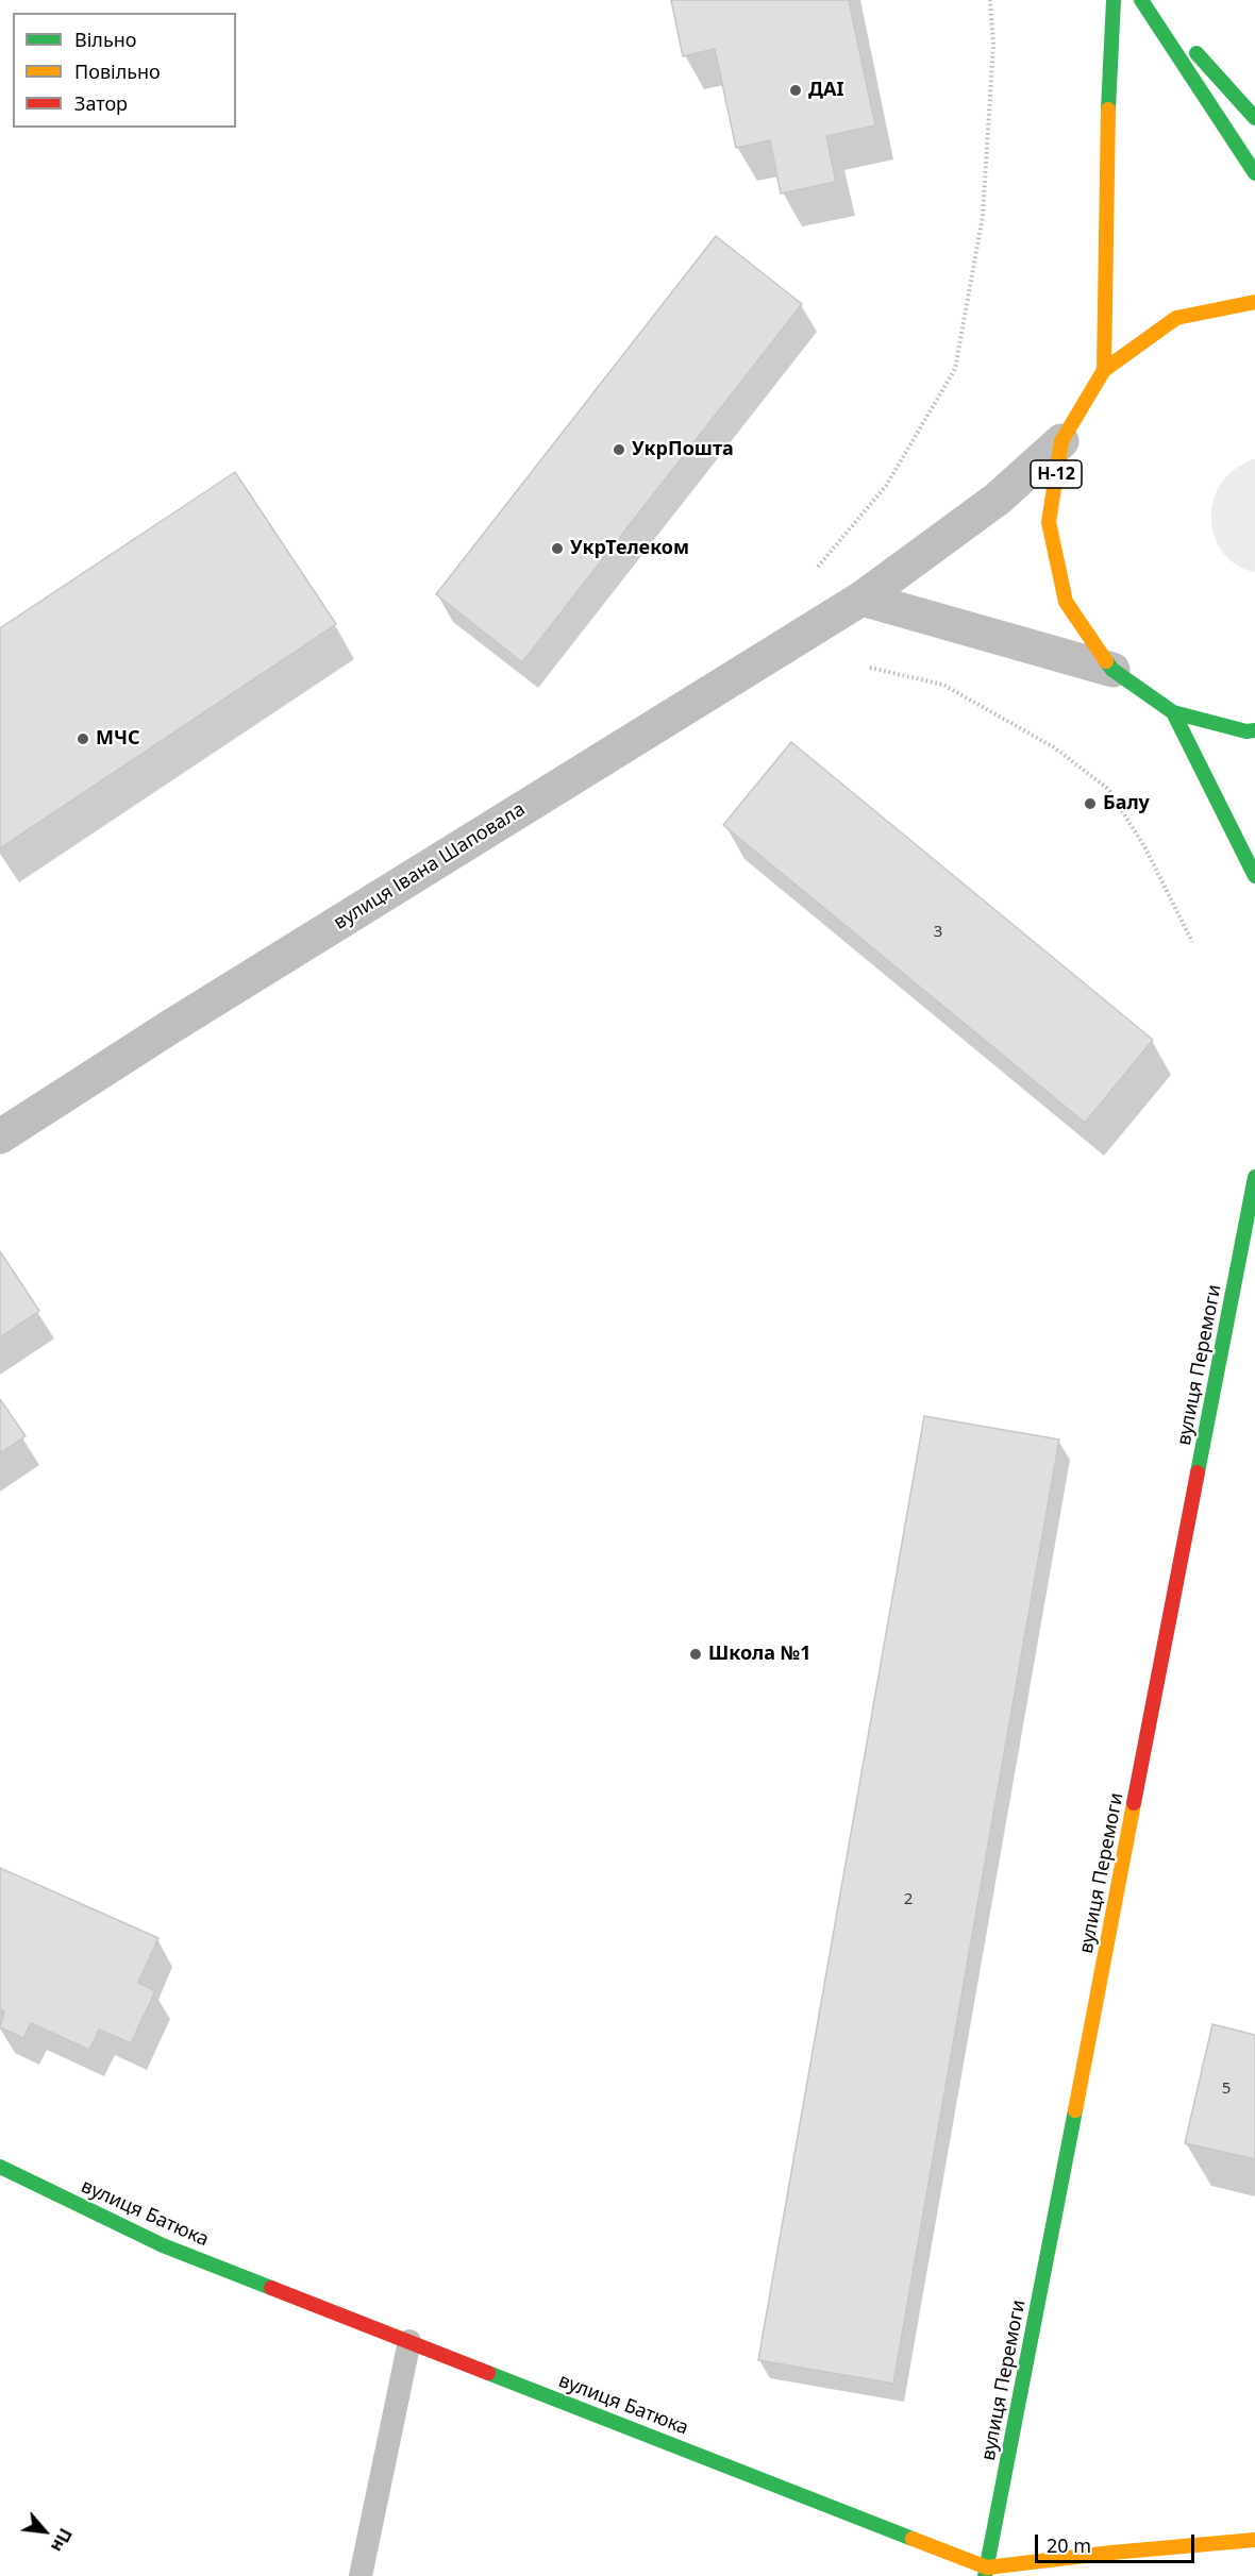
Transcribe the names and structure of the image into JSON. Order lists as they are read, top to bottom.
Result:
{
  "streets": {
    "main road": ["Н-12", "вулиця Перемоги", "вулиця Батюка"],
    "street": ["вулиця Івана Шаповала"]
  },
  "crossings": [
    ["Н-12", "вулиця Івана Шаповала"],
    ["вулиця Перемоги", "вулиця Батюка"]
  ],
  "places": [
    "ДАI",
    "УкрПошта",
    "УкрТелеком",
    "МЧС",
    "Балу",
    "Школа №1"
  ],
  "house_numbers": ["3", "2", "5"],
  "legend": ["Вільно", "Повільно", "Затор"],
  "scale_bar": "20 m",
  "north": "bottom right"
}
